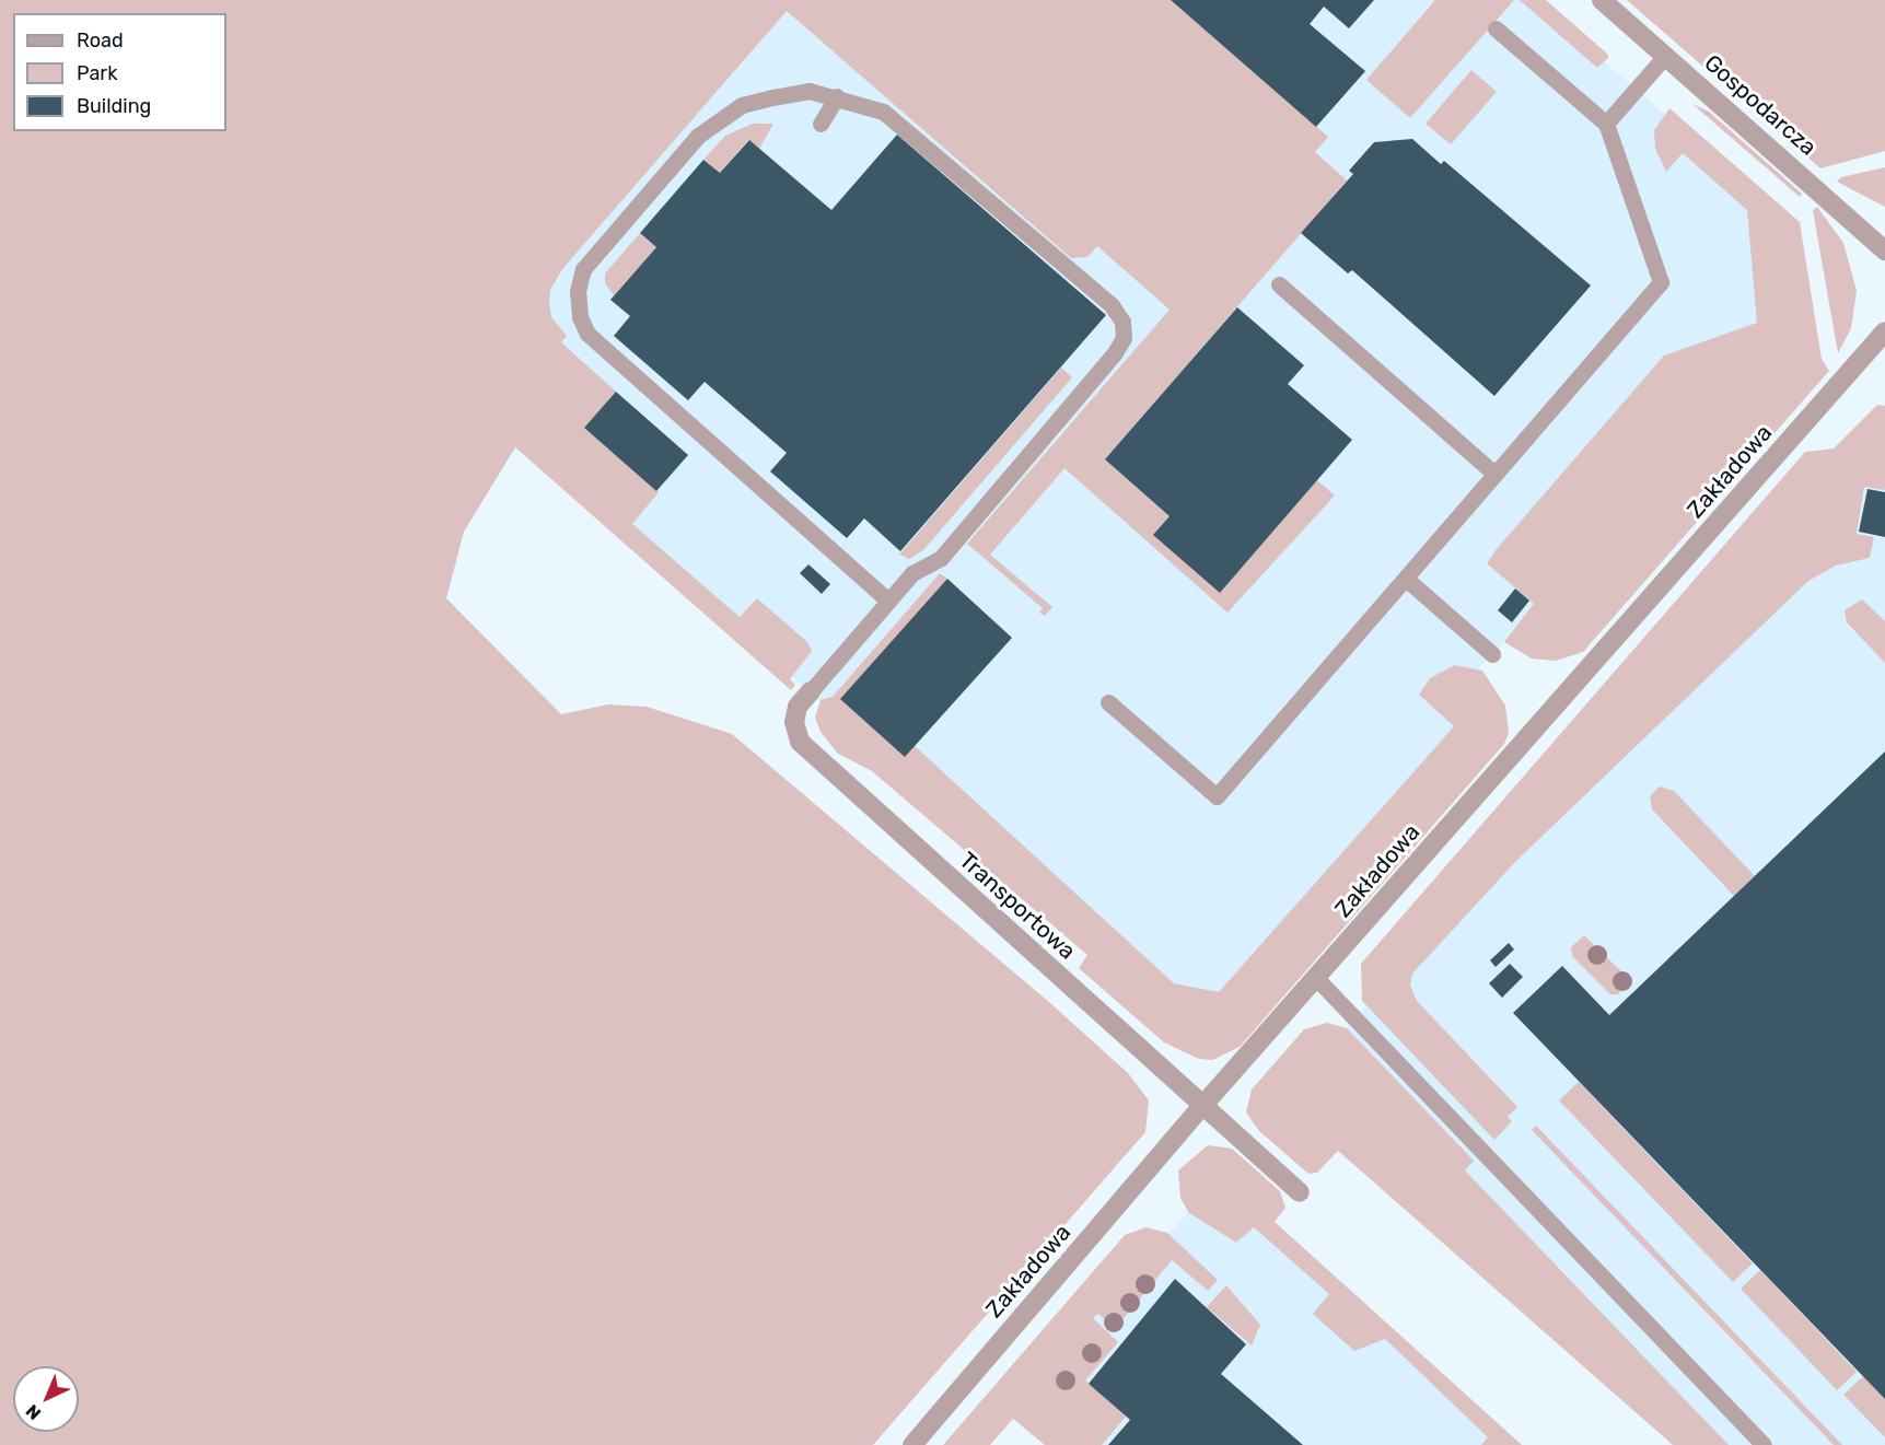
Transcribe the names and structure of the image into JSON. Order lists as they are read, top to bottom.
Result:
{
  "streets": {
    "street": ["Gospodarcza", "Zakładowa", "Transportowa"]
  },
  "crossings": [
    ["Zakładowa", "Transportowa"]
  ],
  "legend": ["Road", "Park", "Building"],
  "north": "bottom left"
}
